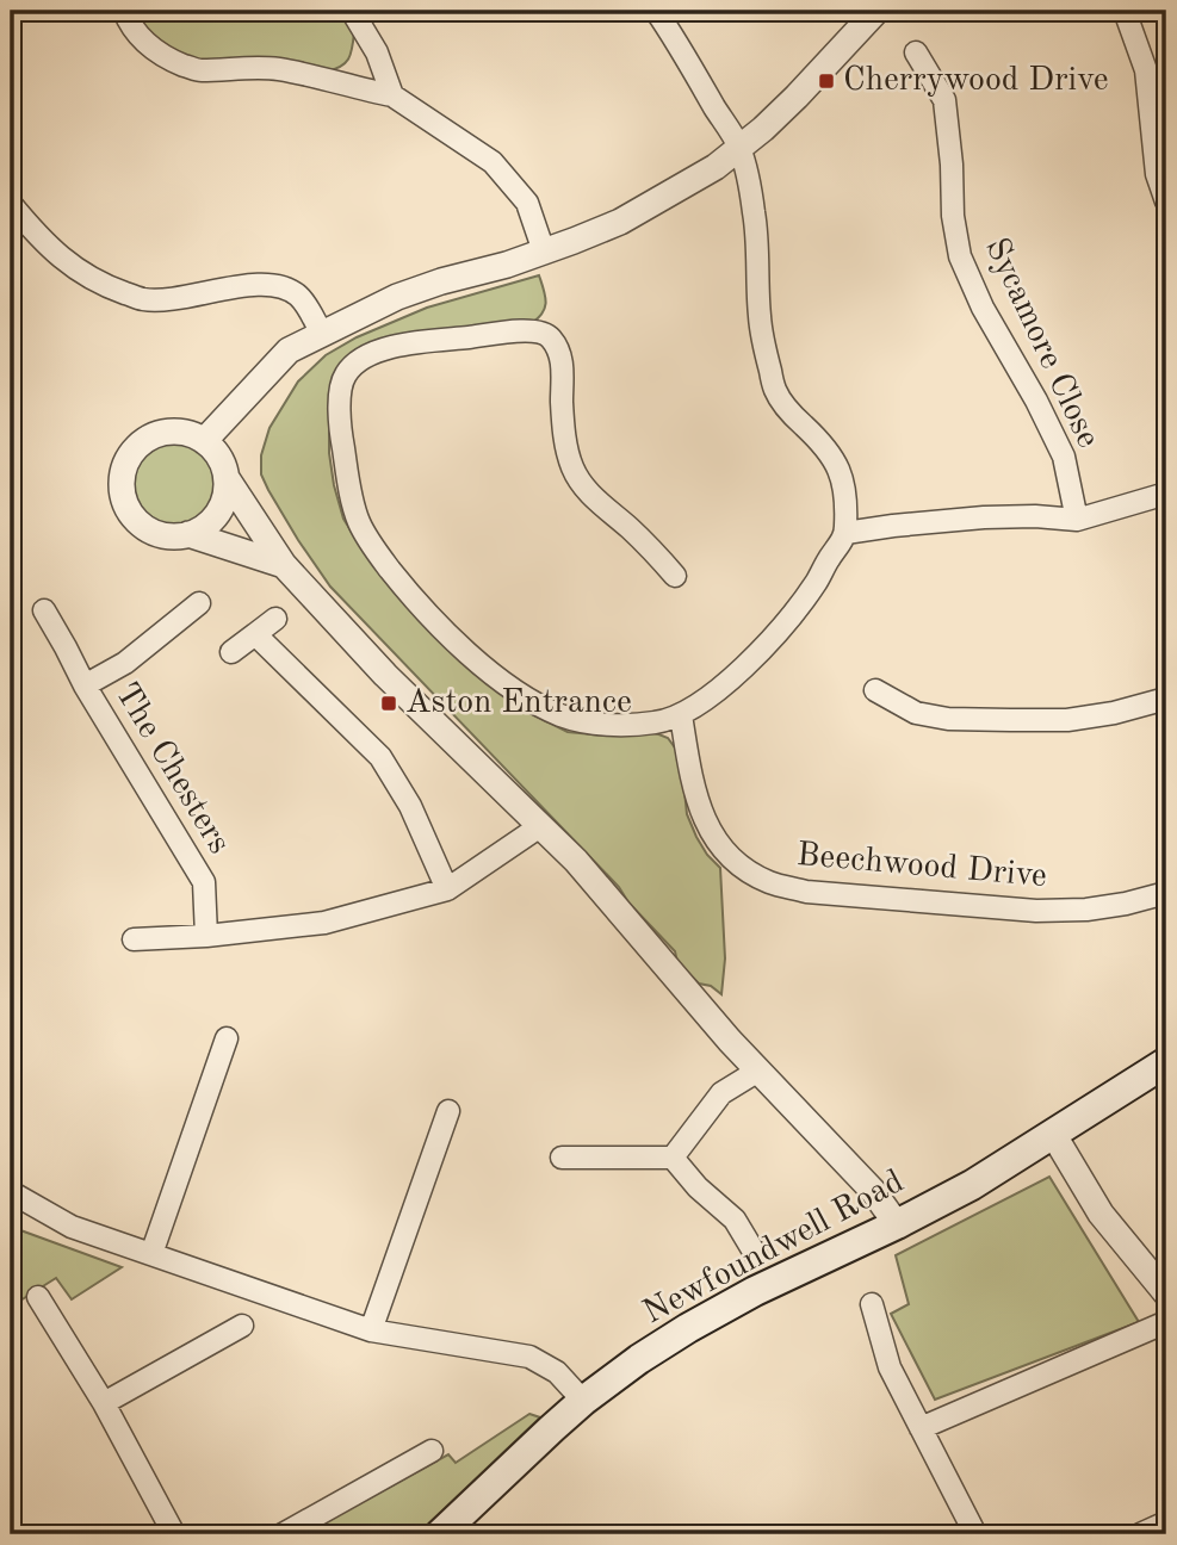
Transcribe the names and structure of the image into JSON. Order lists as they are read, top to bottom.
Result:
{
  "streets": {
    "main road": ["Newfoundwell Road"],
    "street": ["Sycamore Close", "The Chesters", "Beechwood Drive"]
  },
  "places": {
    "transit": ["Cherrywood Drive", "Aston Entrance"]
  }
}
